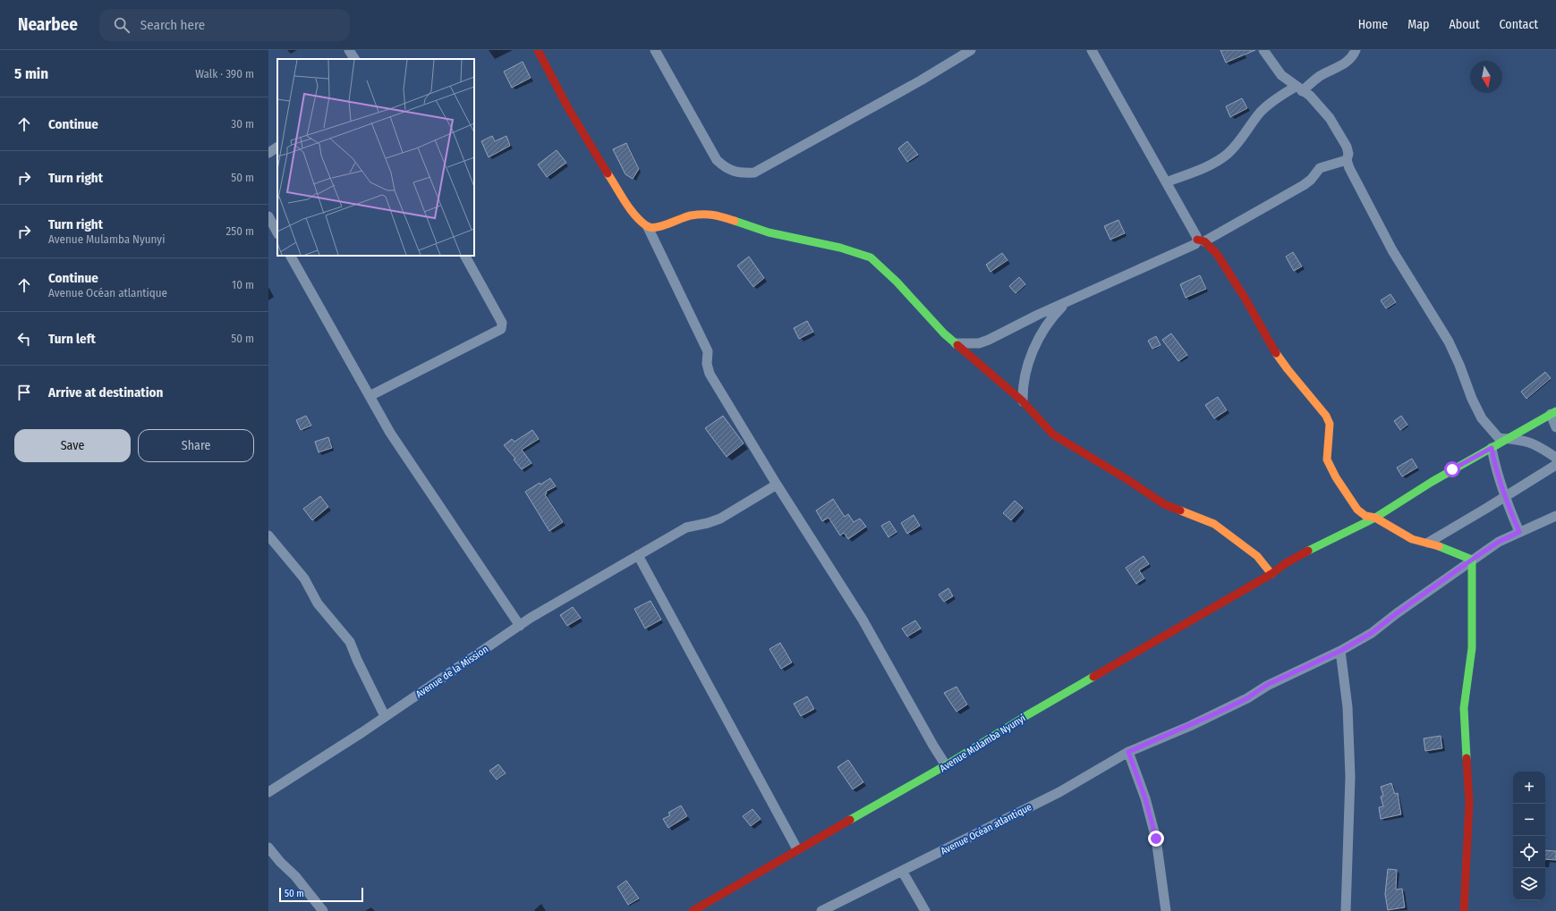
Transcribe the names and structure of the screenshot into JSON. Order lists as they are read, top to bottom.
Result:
{
  "streets": {
    "street": ["Avenue de la Mission", "Avenue Mulamba Nyunyi", "Avenue Océan atlantique"]
  },
  "scale_bar": "50 m",
  "north": "bottom",
  "page": {
    "header": "Nearbee",
    "search": "Search here",
    "nav": [
      "Home",
      "Map",
      "About",
      "Contact"
    ],
    "heading": ["5 min", "Walk · 390 m"],
    "list": [
      ["Continue", "30 m"],
      ["Turn right", "50 m"],
      ["Turn right", "Avenue Mulamba Nyunyi", "250 m"],
      ["Continue", "Avenue Océan atlantique", "10 m"],
      ["Turn left", "50 m"],
      "Arrive at destination"
    ],
    "buttons": ["Save", "Share"],
    "map_buttons": ["+", "−"],
    "scale": "50 m"
  }
}
